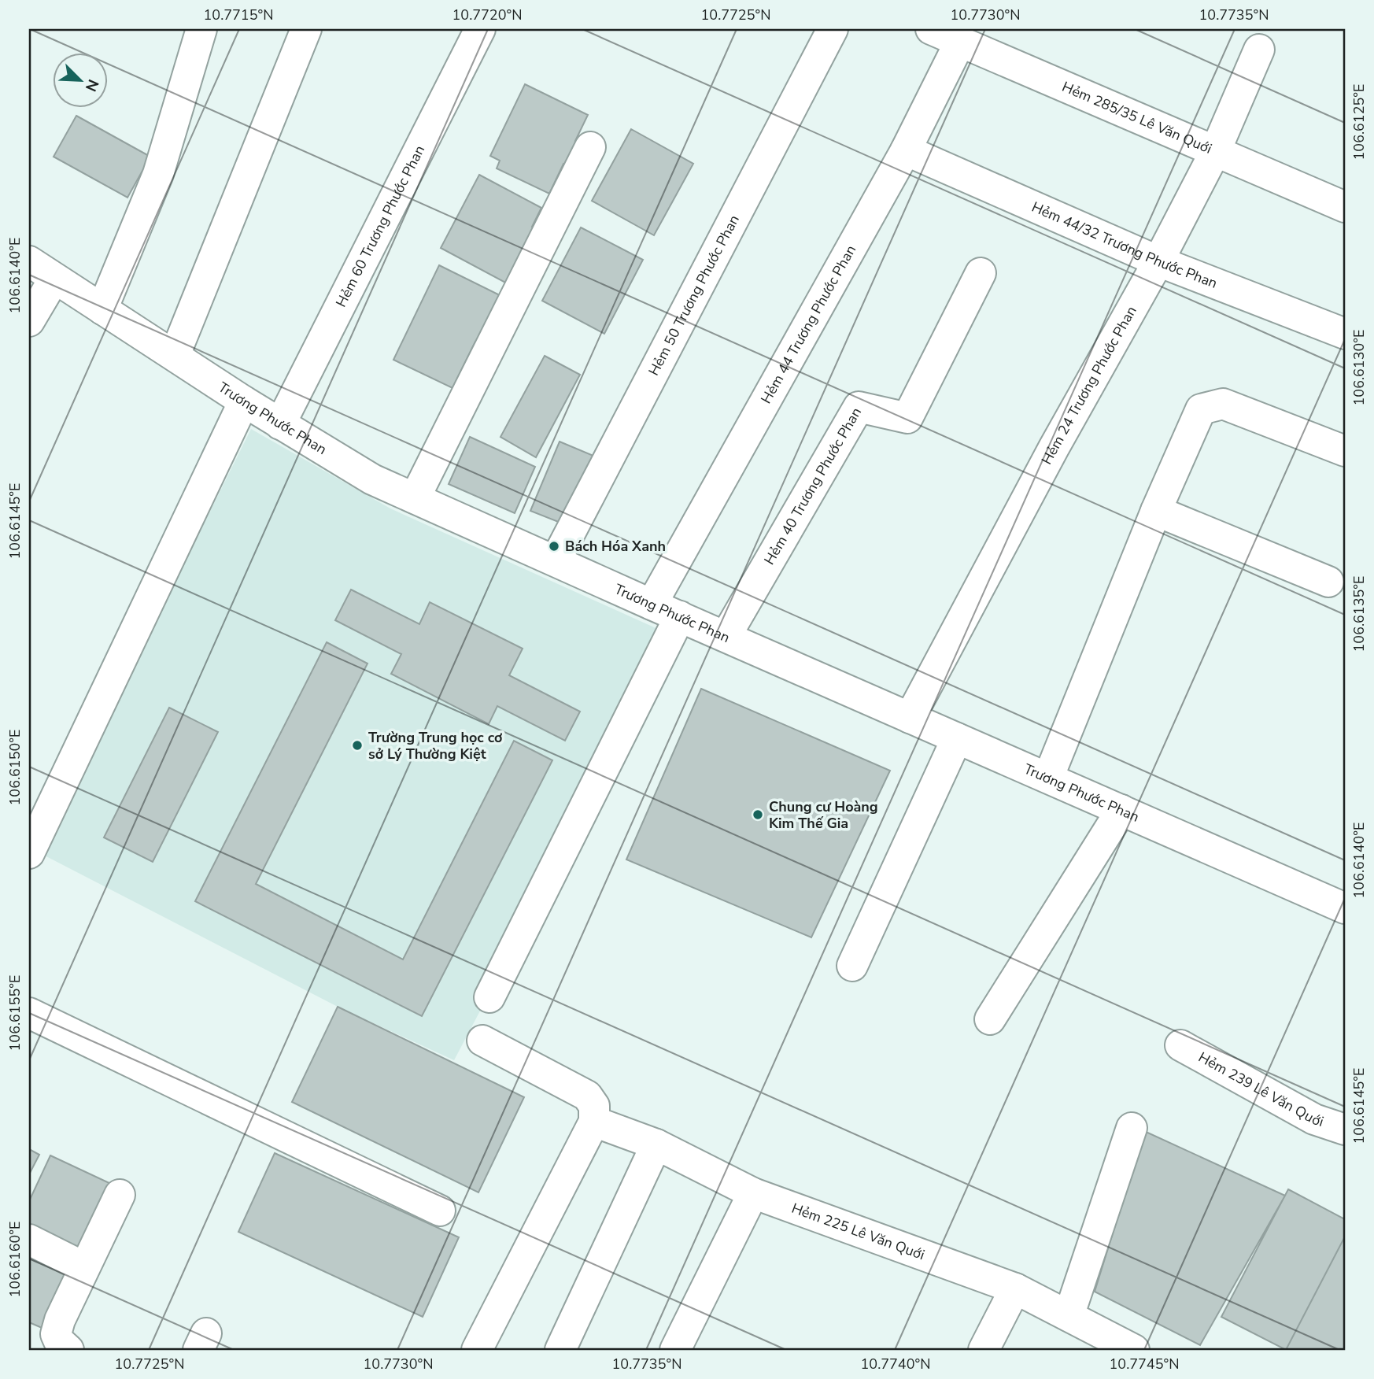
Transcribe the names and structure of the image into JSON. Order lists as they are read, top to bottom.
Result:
{
  "streets": {
    "street": [
      "Hẻm 285/35 Lê Văn Quới",
      "Hẻm 60 Trương Phước Phan",
      "Hẻm 44/32 Trương Phước Phan",
      "Hẻm 50 Trương Phước Phan",
      "Hẻm 44 Trương Phước Phan",
      "Hẻm 24 Trương Phước Phan",
      "Trương Phước Phan",
      "Hẻm 40 Trương Phước Phan",
      "Hẻm 239 Lê Văn Quới",
      "Hẻm 225 Lê Văn Quới"
    ]
  },
  "crossings": [
    ["Hẻm 285/35 Lê Văn Quới", "Hẻm 44 Trương Phước Phan"],
    ["Hẻm 285/35 Lê Văn Quới", "Hẻm 24 Trương Phước Phan"],
    ["Hẻm 60 Trương Phước Phan", "Trương Phước Phan"],
    ["Hẻm 44/32 Trương Phước Phan", "Hẻm 44 Trương Phước Phan"],
    ["Hẻm 44/32 Trương Phước Phan", "Hẻm 24 Trương Phước Phan"],
    ["Hẻm 50 Trương Phước Phan", "Trương Phước Phan"],
    ["Hẻm 44 Trương Phước Phan", "Trương Phước Phan"],
    ["Hẻm 24 Trương Phước Phan", "Trương Phước Phan"],
    ["Trương Phước Phan", "Hẻm 40 Trương Phước Phan"]
  ],
  "places": ["Bách Hóa Xanh", "Trường Trung học cơ sở Lý Thường Kiệt", "Chung cư Hoàng Kim Thế Gia"],
  "north": "bottom right",
  "coordinates": [
    "10.7715°N",
    "10.7720°N",
    "10.7725°N",
    "10.7730°N",
    "10.7735°N",
    "106.6125°E",
    "106.6140°E",
    "106.6130°E",
    "106.6145°E",
    "106.6135°E",
    "106.6150°E",
    "106.6155°E",
    "106.6160°E",
    "10.7740°N",
    "10.7745°N"
  ]
}
